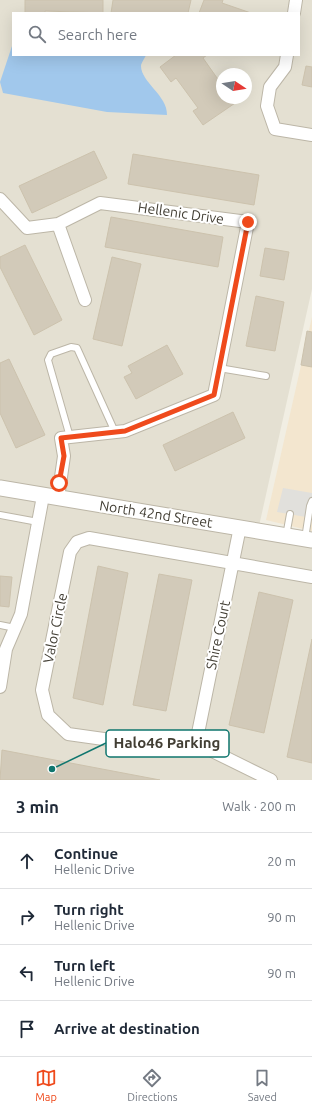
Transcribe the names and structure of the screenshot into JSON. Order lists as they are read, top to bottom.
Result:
{
  "streets": {
    "street": [
      "Hellenic Drive",
      "North 42nd Street",
      "Valor Circle",
      "Shire Court"
    ]
  },
  "crossings": [
    ["North 42nd Street", "Shire Court"],
    ["Valor Circle", "Shire Court"]
  ],
  "places": ["Halo46 Parking"],
  "north": "right",
  "page": {
    "search": "Search here",
    "heading": ["3 min", "Walk · 200 m"],
    "list": [
      ["Continue", "Hellenic Drive", "20 m"],
      ["Turn right", "Hellenic Drive", "90 m"],
      ["Turn left", "Hellenic Drive", "90 m"],
      "Arrive at destination"
    ],
    "nav": ["Map", "Directions", "Saved"]
  }
}
